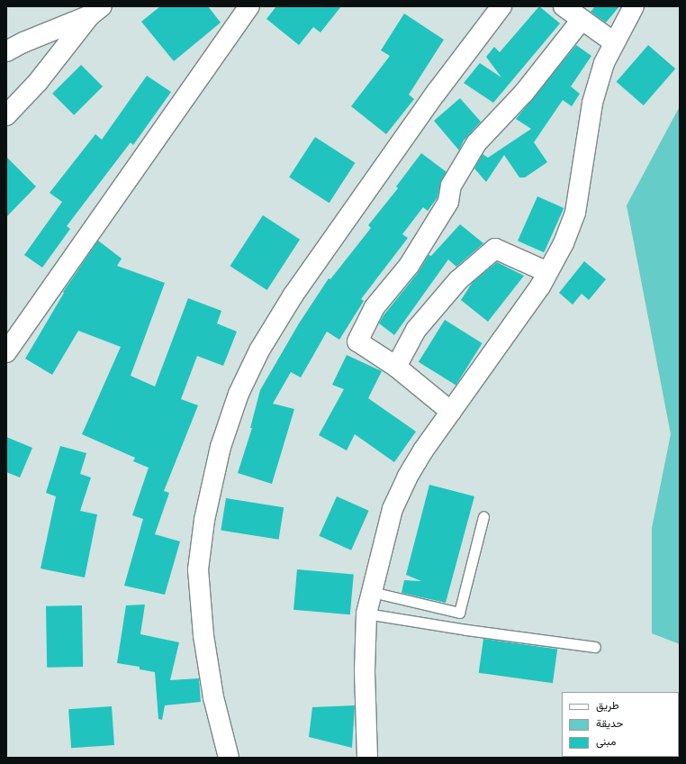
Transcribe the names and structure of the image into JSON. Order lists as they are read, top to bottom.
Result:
{
  "legend": ["طريق", "حديقة", "مبنى"]
}
